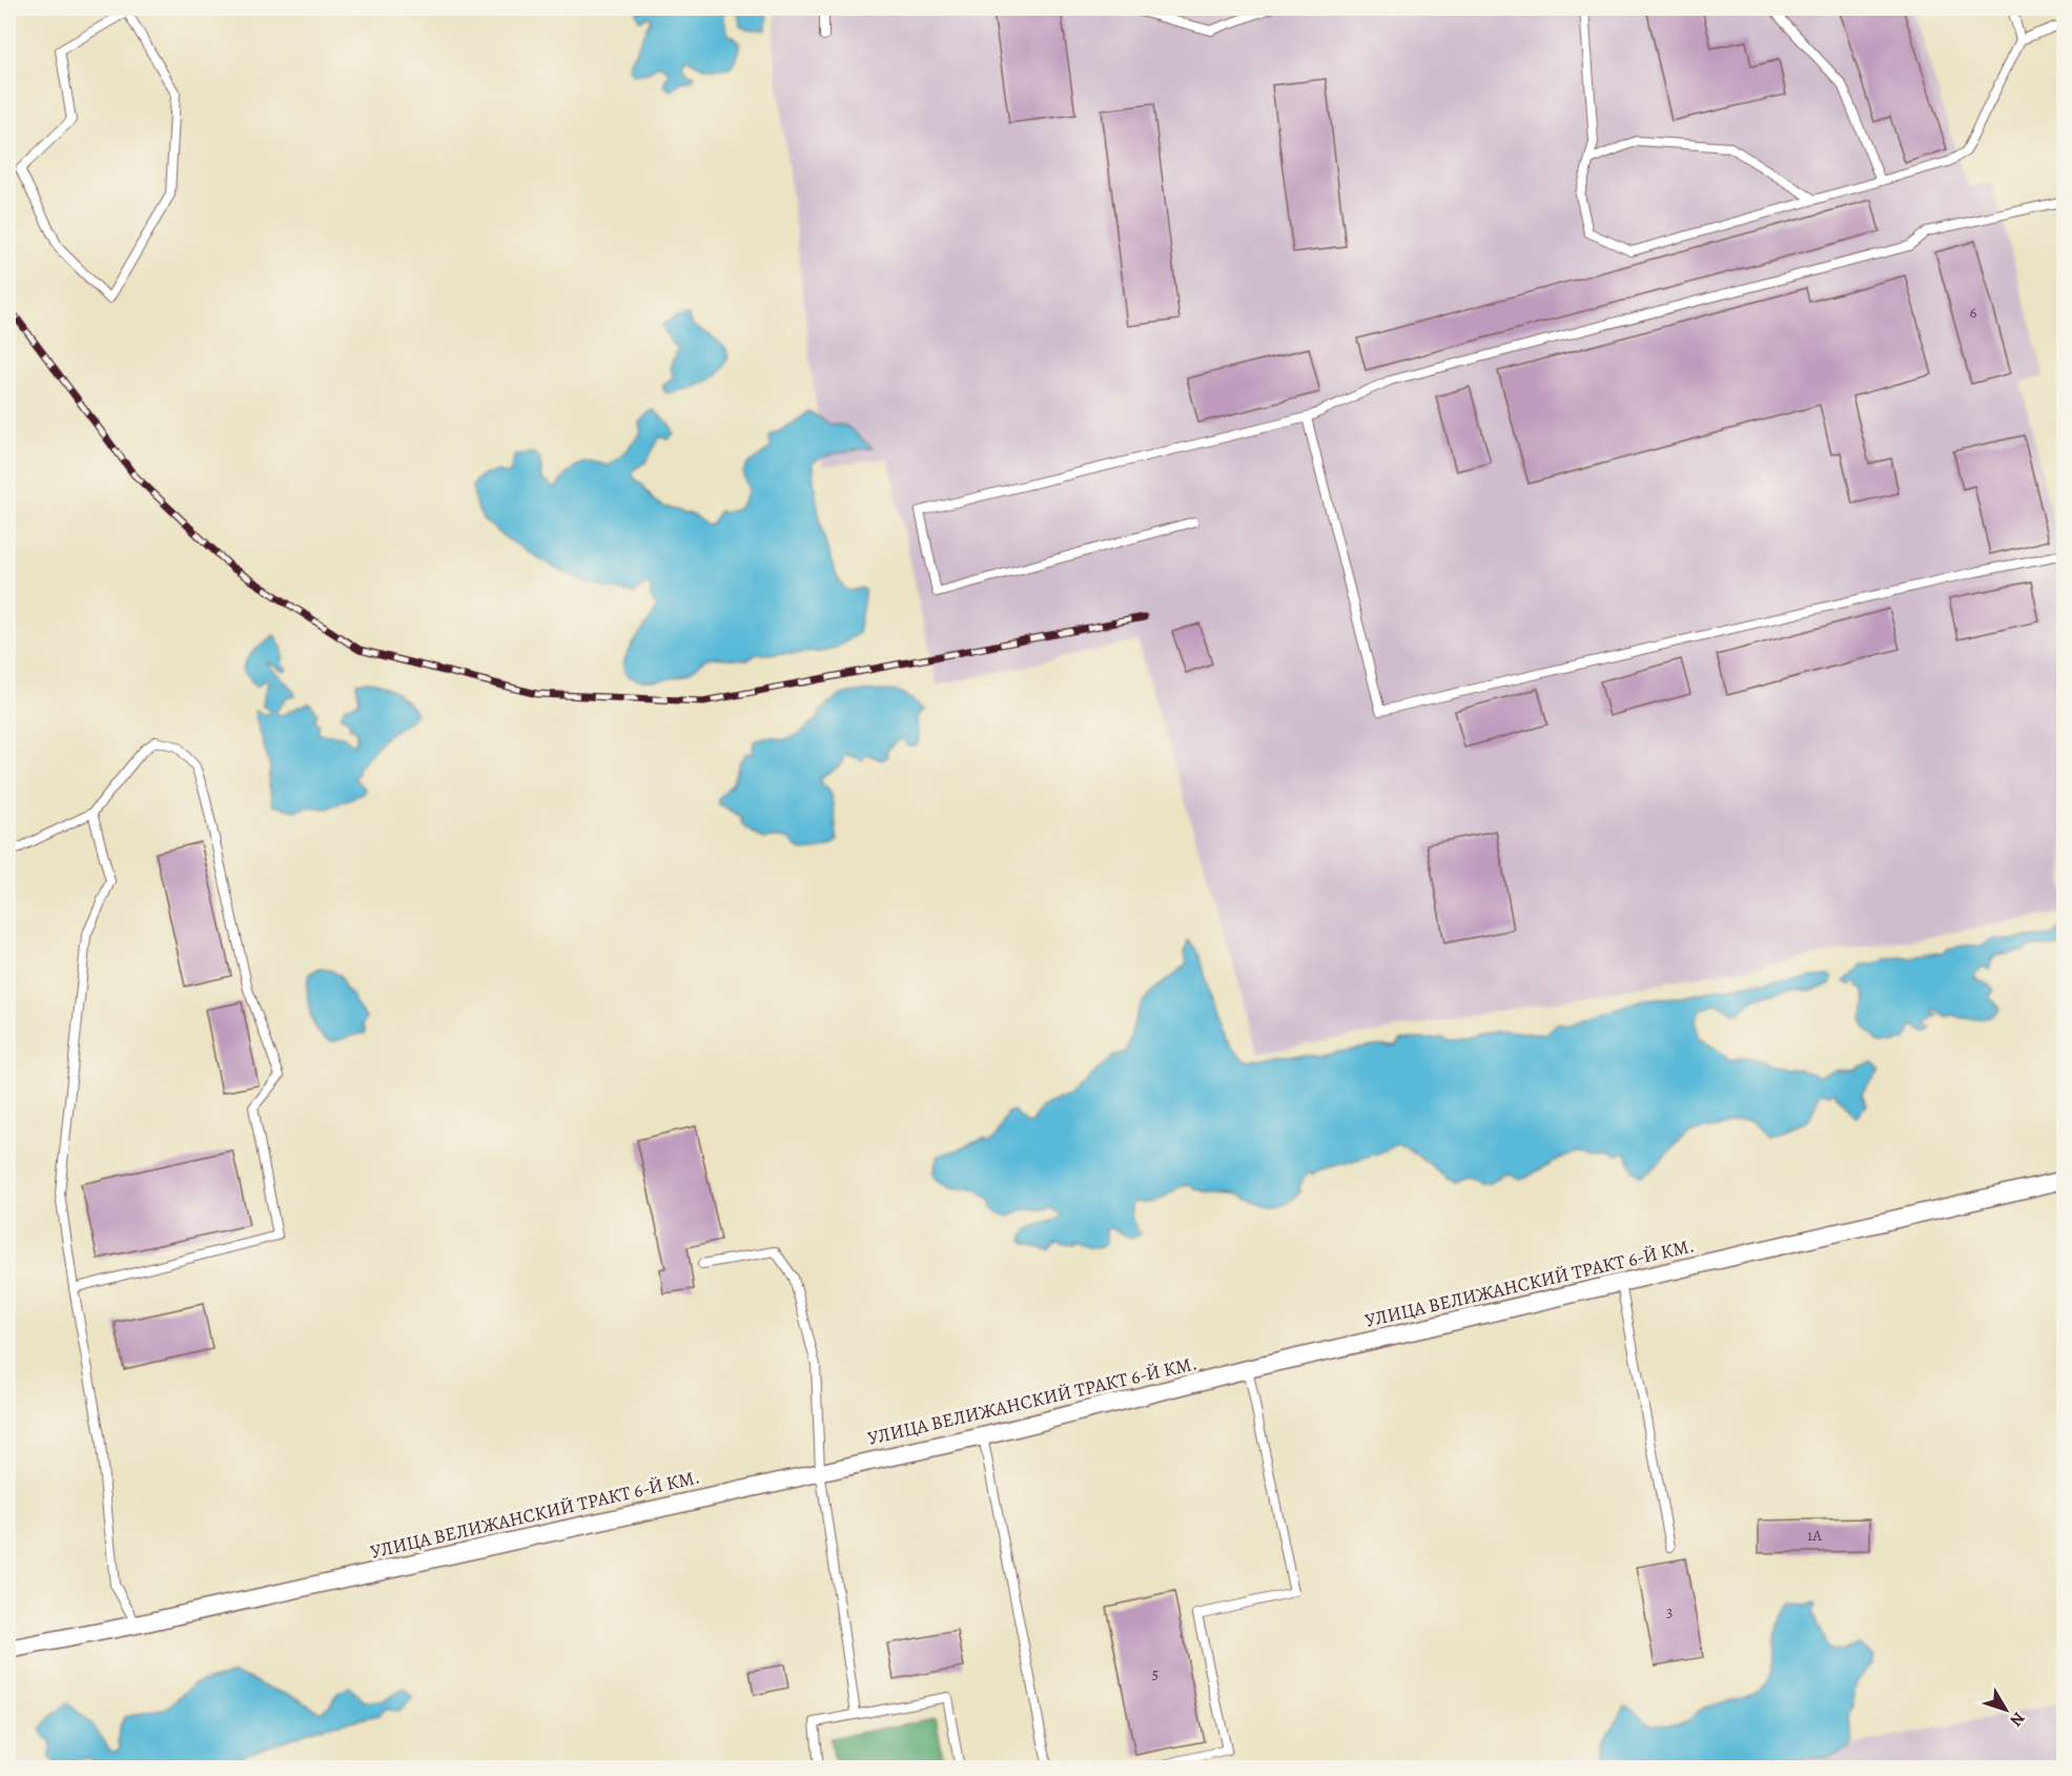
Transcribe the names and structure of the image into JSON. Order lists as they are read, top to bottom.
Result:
{
  "streets": {
    "street": ["УЛИЦА ВЕЛИЖАНСКИЙ ТРАКТ 6-Й КМ."]
  },
  "house_numbers": [
    "6",
    "1А",
    "3",
    "5"
  ],
  "north": "bottom right"
}
